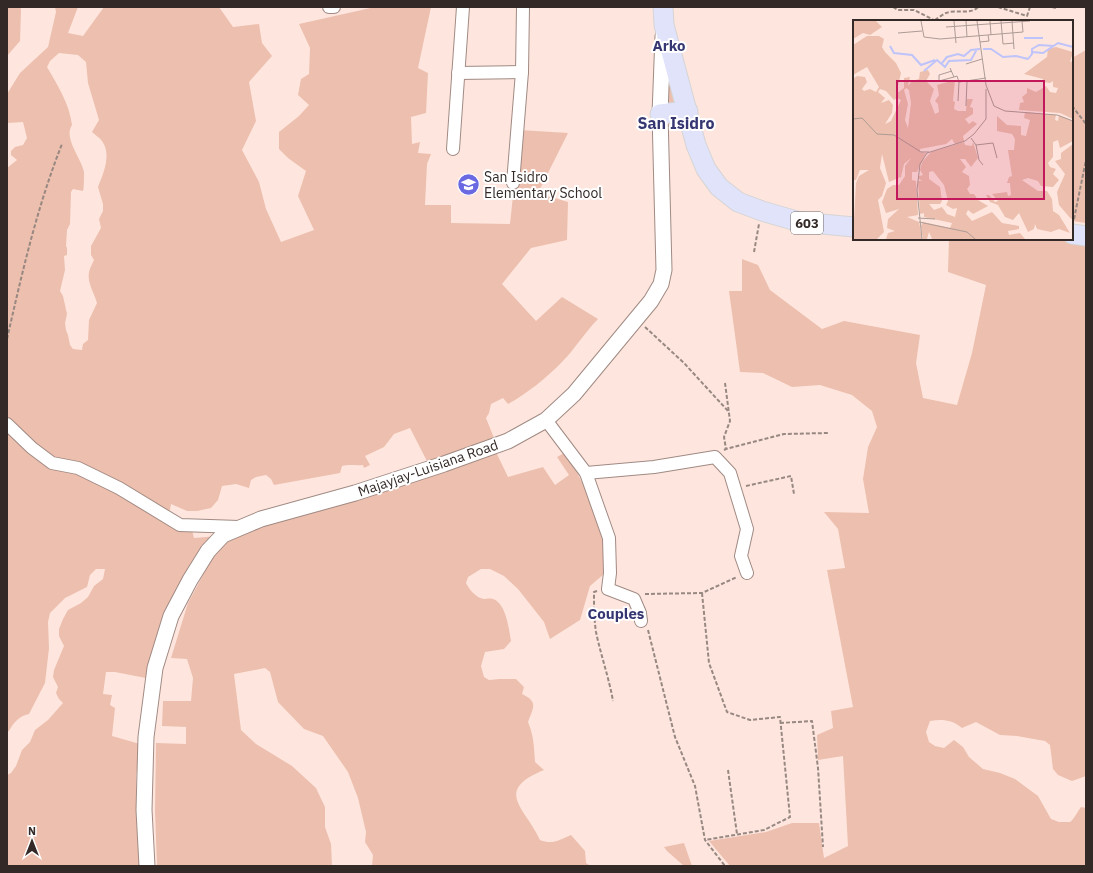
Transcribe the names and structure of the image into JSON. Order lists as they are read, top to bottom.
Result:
{
  "streets": {
    "main road": ["603"],
    "street": ["Majayjay-Luisiana Road"]
  },
  "crossings": [
    ["603", "Majayjay-Luisiana Road"]
  ],
  "districts": ["Arko", "San Isidro", "Couples"],
  "places": {
    "school or university": ["San Isidro Elementary School"]
  },
  "north": "top"
}
